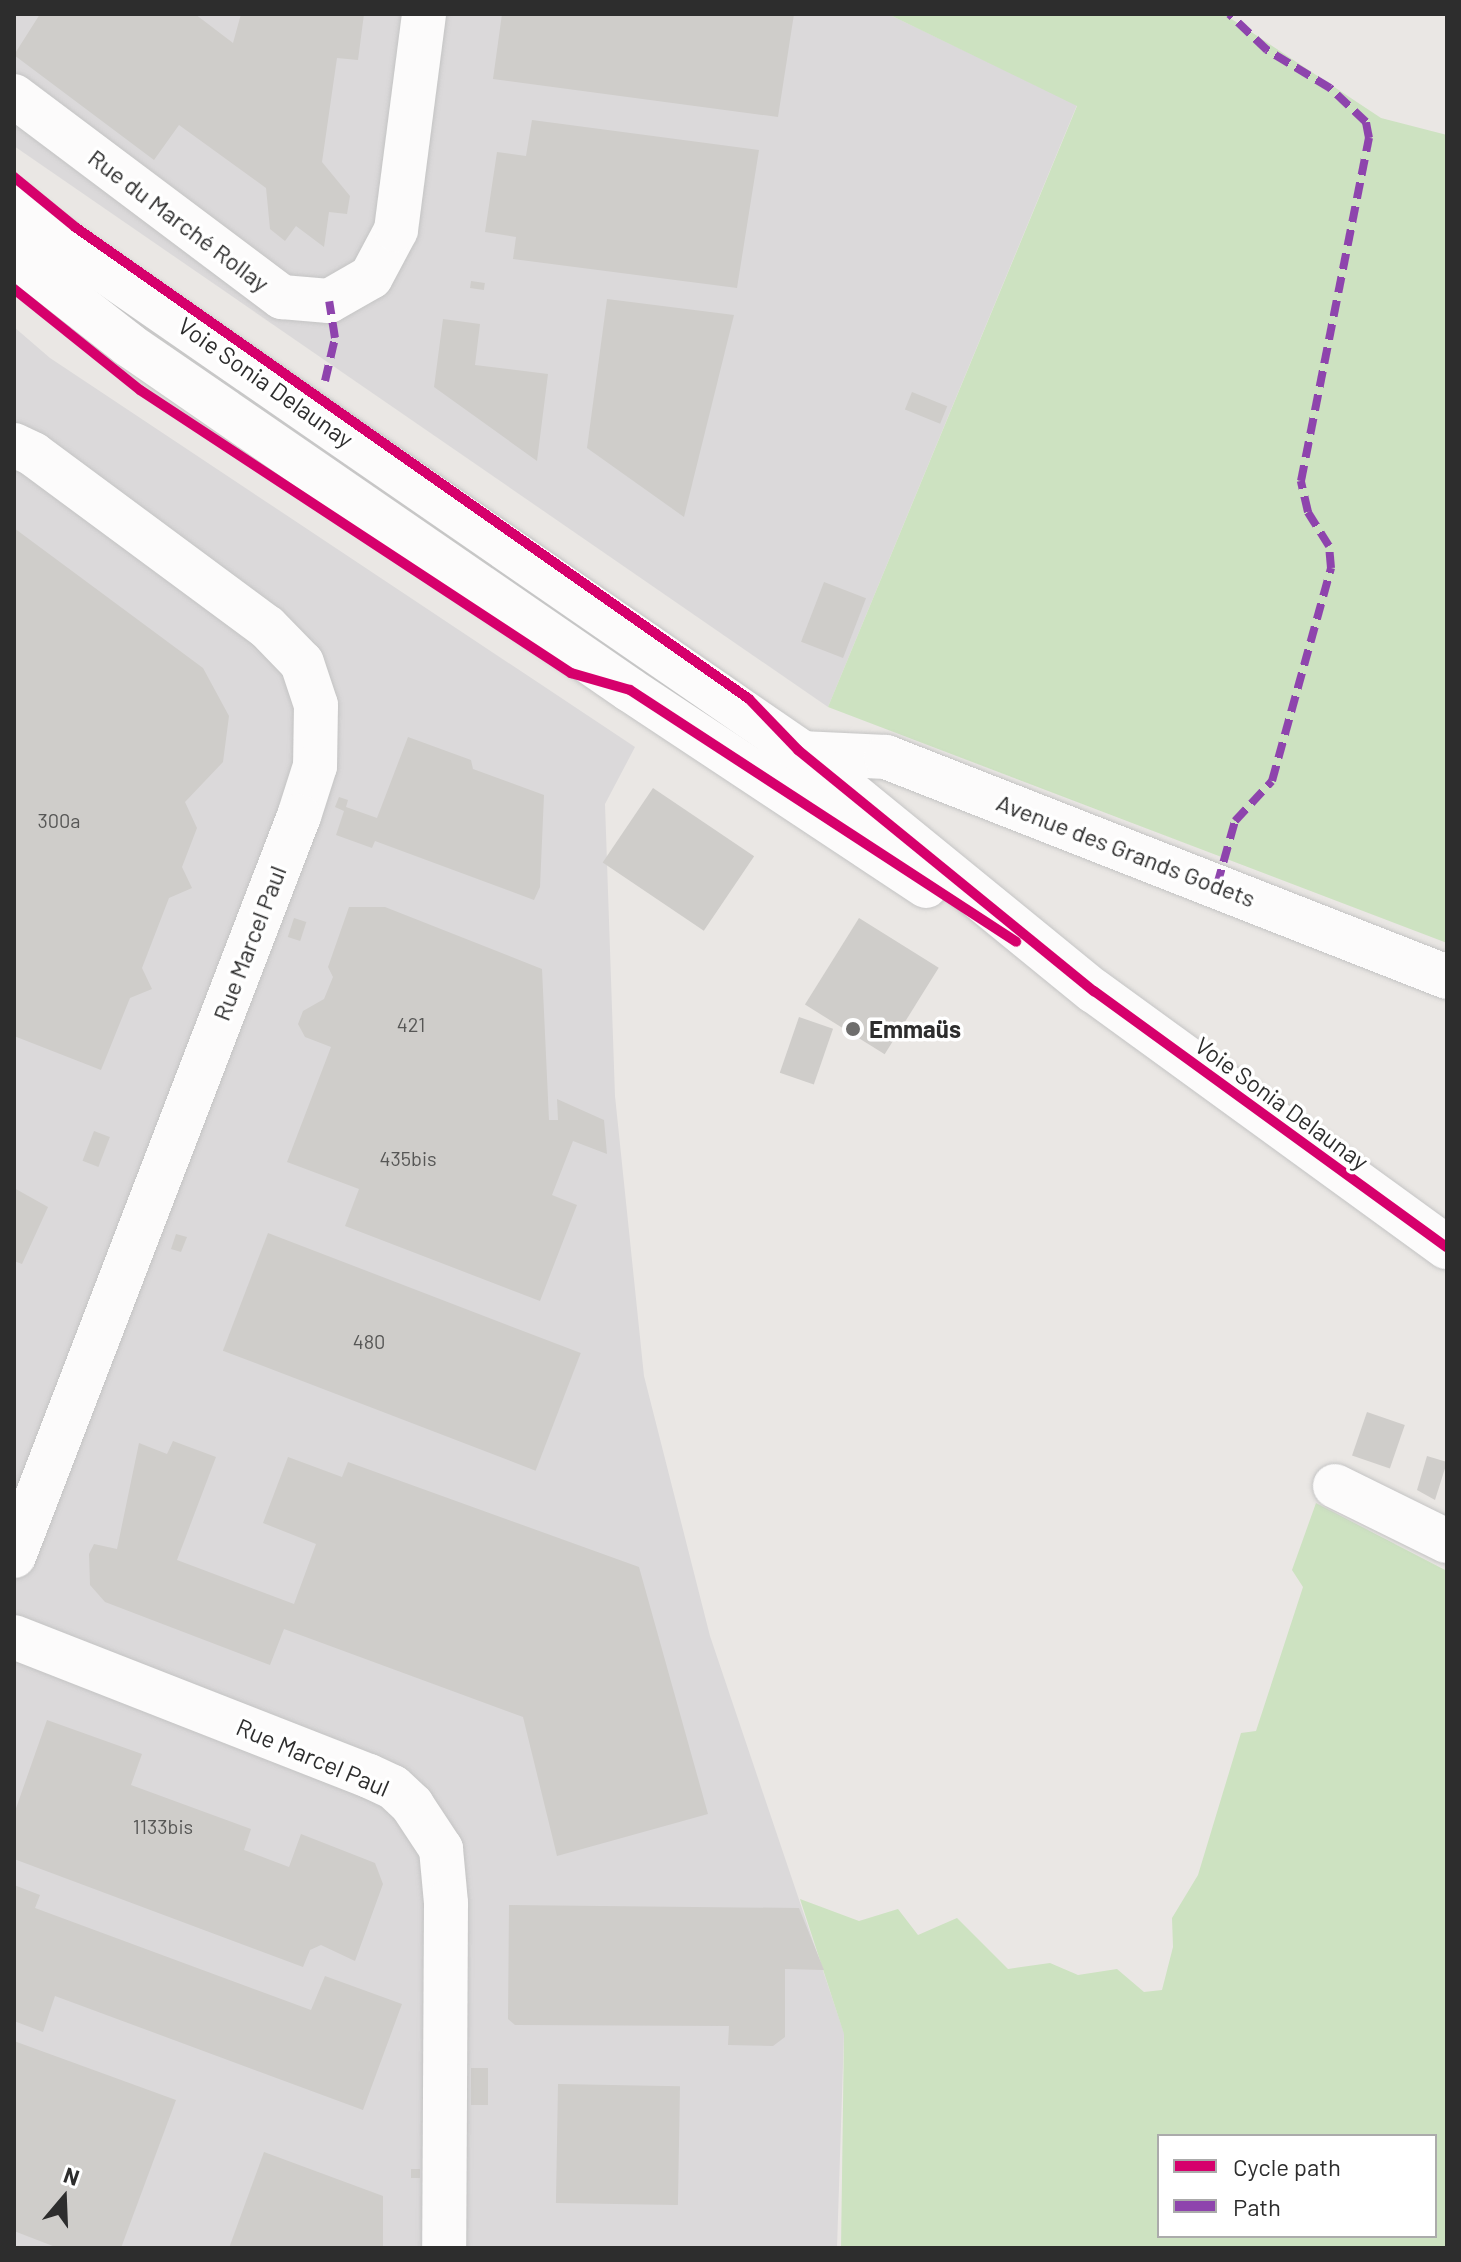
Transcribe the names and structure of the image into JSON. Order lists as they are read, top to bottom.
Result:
{
  "streets": {
    "street": [
      "Rue du Marché Rollay",
      "Voie Sonia Delaunay",
      "Avenue des Grands Godets",
      "Rue Marcel Paul"
    ]
  },
  "crossings": [
    ["Voie Sonia Delaunay", "Avenue des Grands Godets"]
  ],
  "places": ["Emmaüs"],
  "house_numbers": [
    "300a",
    "421",
    "435bis",
    "480",
    "1133bis"
  ],
  "legend": ["Cycle path", "Path"],
  "north": "top"
}
